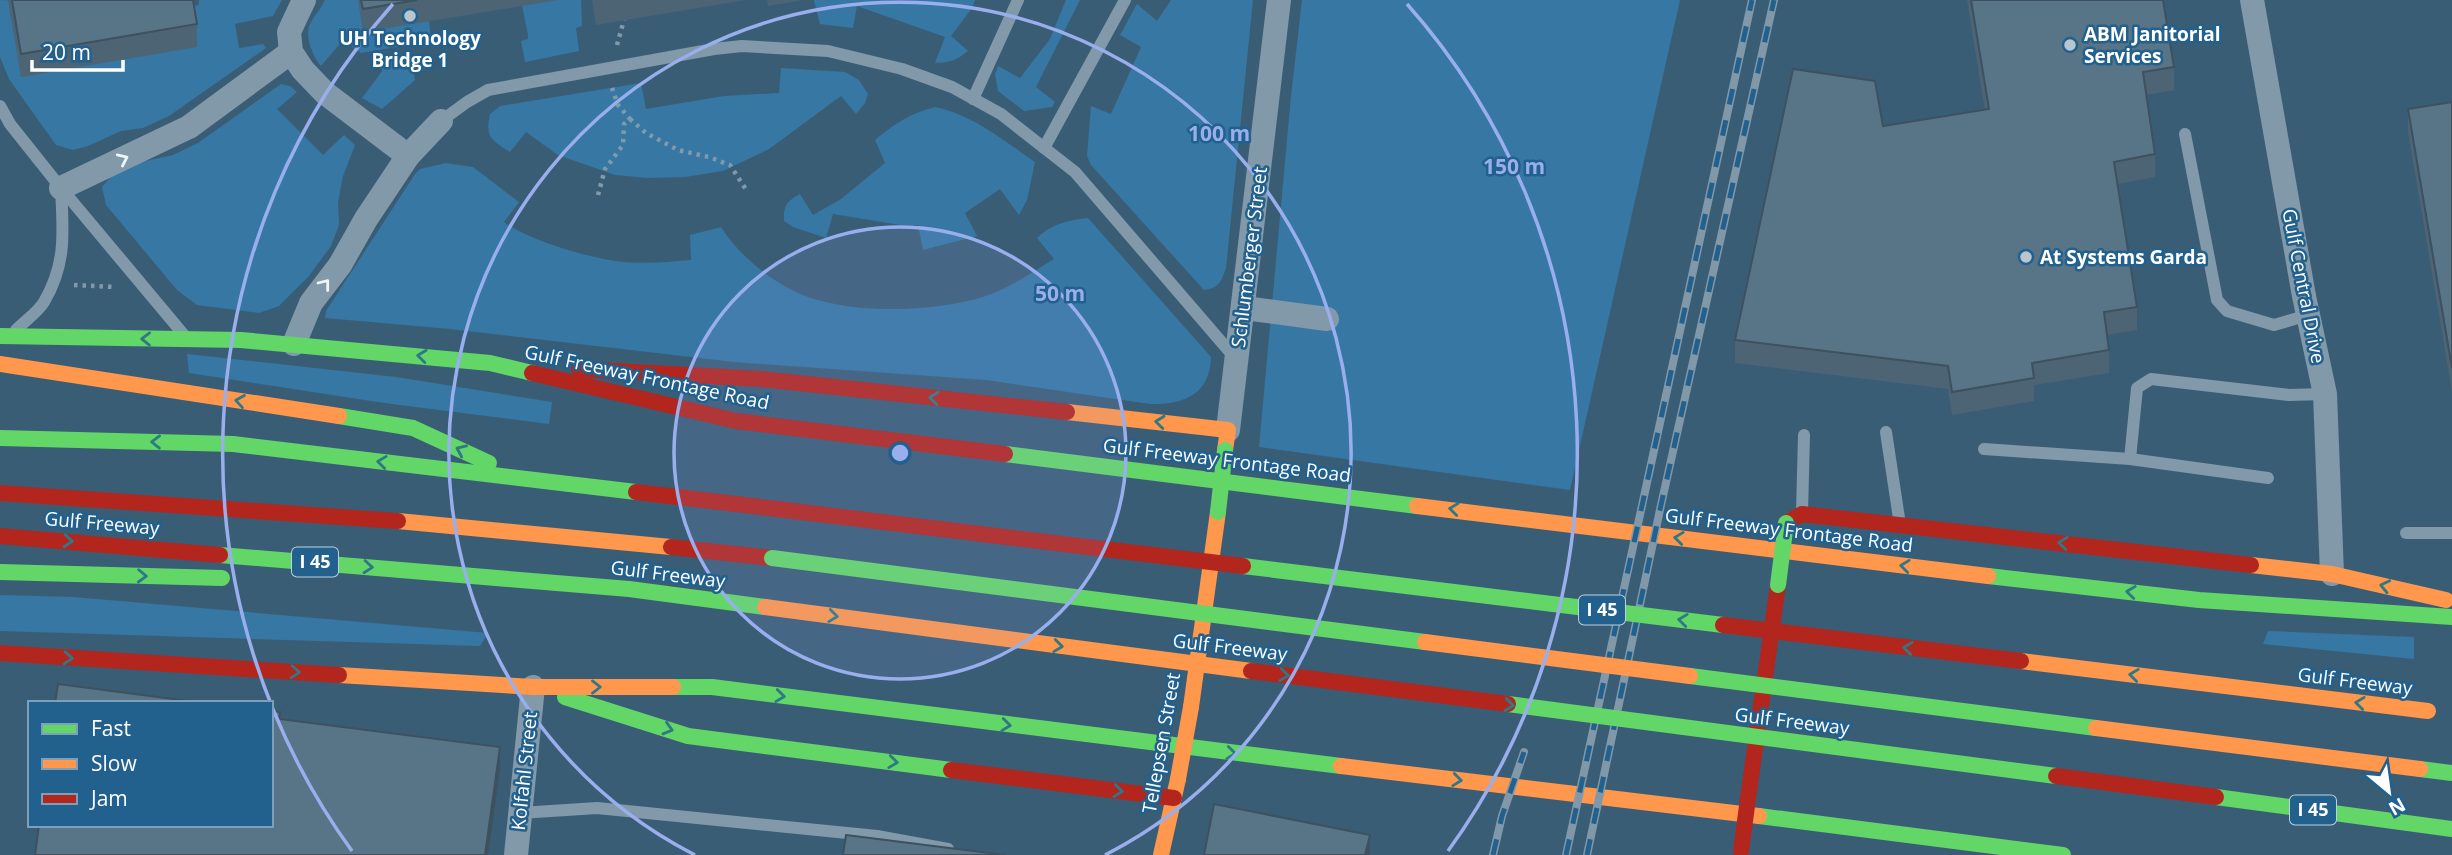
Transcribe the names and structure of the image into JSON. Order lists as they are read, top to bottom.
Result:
{
  "streets": {
    "main road": [
      "Gulf Freeway Frontage Road",
      "Gulf Freeway",
      "I 45",
      "Tellepsen Street"
    ],
    "street": ["Schlumberger Street", "Gulf Central Drive", "Kolfahl Street"]
  },
  "crossings": [
    ["Schlumberger Street", "Tellepsen Street"]
  ],
  "places": ["UH Technology Bridge 1", "ABM Janitorial Services", "At Systems Garda"],
  "legend": ["Fast", "Slow", "Jam"],
  "scale_bar": "20 m",
  "north": "bottom right",
  "rings": ["100 m", "150 m", "50 m"]
}
